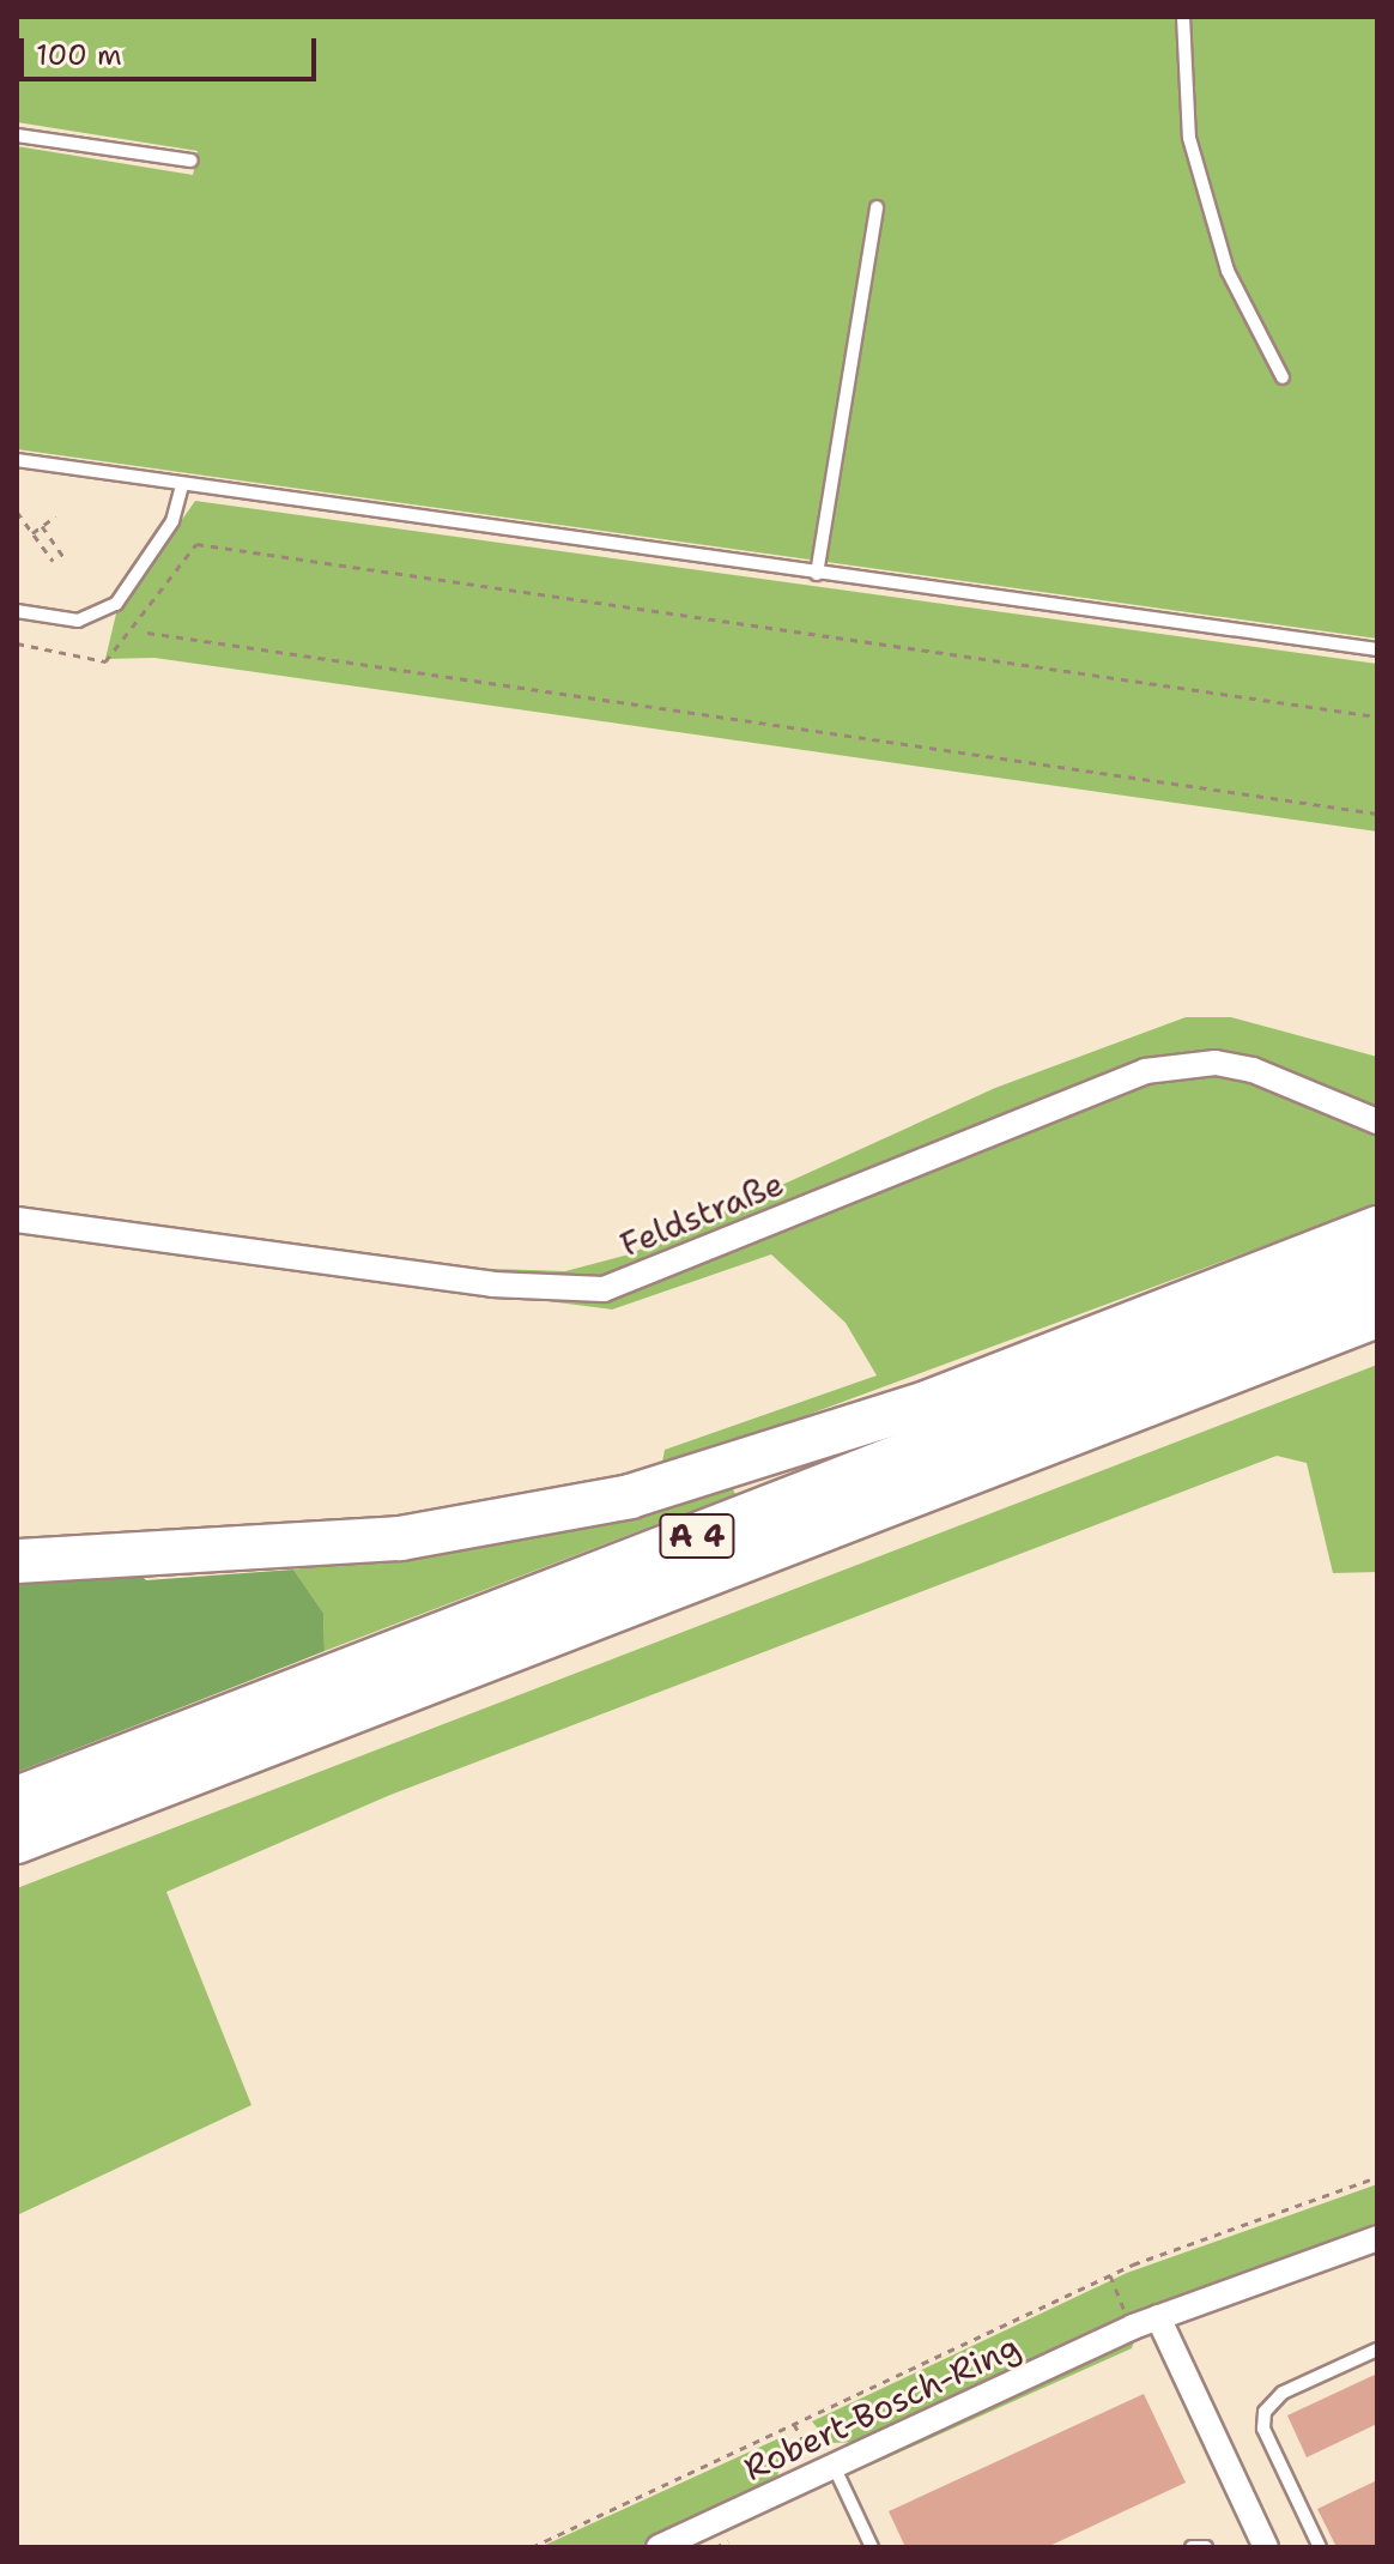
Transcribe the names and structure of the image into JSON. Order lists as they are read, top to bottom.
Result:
{
  "streets": {
    "highway": ["A 4"],
    "street": ["Feldstraße", "Robert-Bosch-Ring"]
  },
  "scale_bar": "100 m"
}
